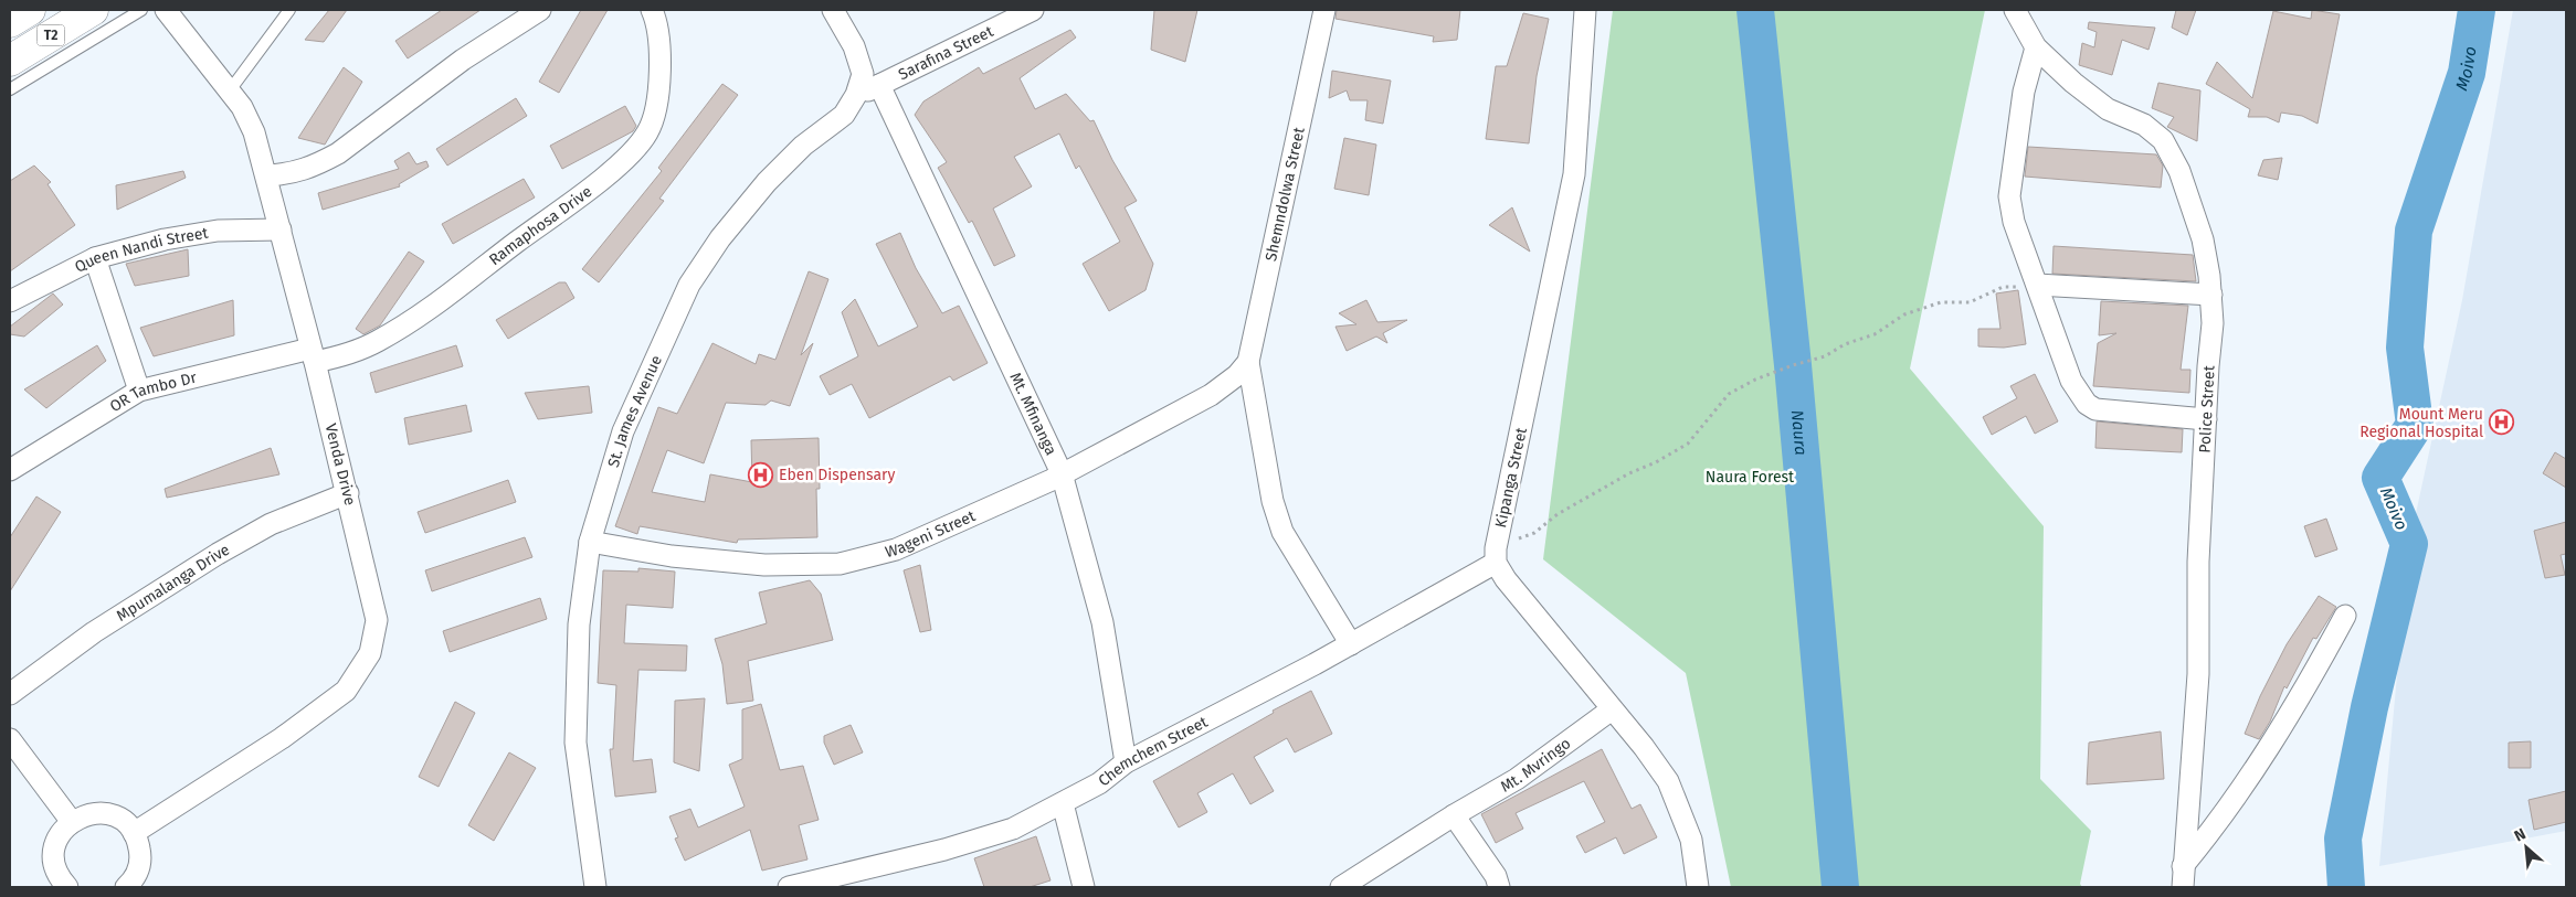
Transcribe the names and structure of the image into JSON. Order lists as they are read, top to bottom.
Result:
{
  "streets": {
    "highway": ["T2"],
    "street": [
      "Sarafina Street",
      "Shemndolwa Street",
      "Ramaphosa Drive",
      "Queen Nandi Street",
      "OR Tambo Dr",
      "Police Street",
      "St. James Avenue",
      "Mt. Mfinanga",
      "Venda Drive",
      "Kipanga Street",
      "Wageni Street",
      "Mpumalanga Drive",
      "Chemchem Street",
      "Mt. Mvringo"
    ]
  },
  "crossings": [
    ["Sarafina Street", "St. James Avenue"],
    ["Sarafina Street", "Mt. Mfinanga"],
    ["Shemndolwa Street", "Wageni Street"],
    ["Ramaphosa Drive", "OR Tambo Dr"],
    ["Ramaphosa Drive", "Venda Drive"],
    ["Queen Nandi Street", "Venda Drive"],
    ["OR Tambo Dr", "Venda Drive"],
    ["St. James Avenue", "Wageni Street"],
    ["Mt. Mfinanga", "Wageni Street"],
    ["Mt. Mfinanga", "Chemchem Street"],
    ["Venda Drive", "Mpumalanga Drive"],
    ["Kipanga Street", "Chemchem Street"]
  ],
  "water": ["Moivo", "Naura"],
  "parks": ["Naura Forest"],
  "places": {
    "hospital": ["Mount Meru Regional Hospital", "Eben Dispensary"]
  },
  "north": "top left"
}
